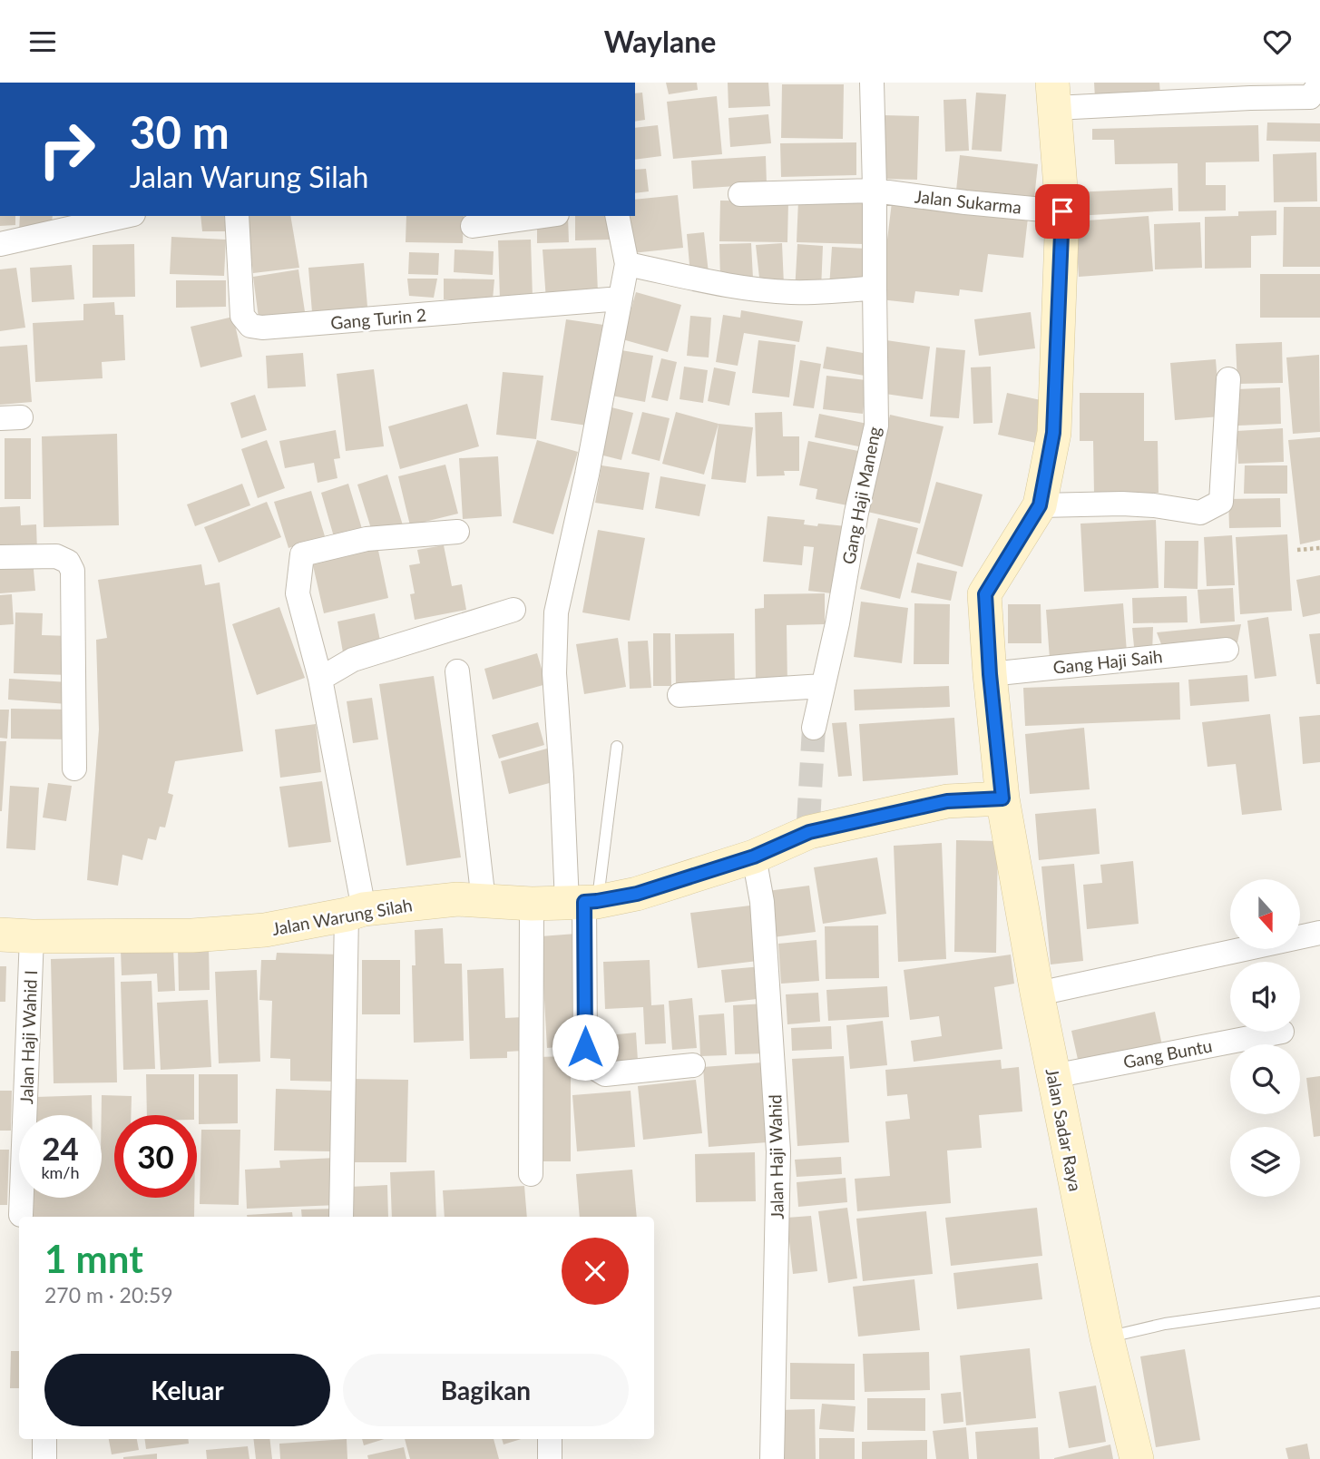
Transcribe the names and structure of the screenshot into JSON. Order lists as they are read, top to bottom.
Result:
{
  "streets": {
    "street": [
      "Jalan Sukarma",
      "Gang Turin 2",
      "Gang Haji Maneng",
      "Gang Haji Saih",
      "Jalan Warung Silah",
      "Jalan Haji Wahid I",
      "Gang Buntu",
      "Jalan Sadar Raya",
      "Jalan Haji Wahid"
    ]
  },
  "crossings": [
    ["Jalan Sukarma", "Gang Haji Maneng"],
    ["Jalan Warung Silah", "Jalan Haji Wahid I"],
    ["Jalan Warung Silah", "Jalan Sadar Raya"],
    ["Jalan Warung Silah", "Jalan Haji Wahid"],
    ["Gang Buntu", "Jalan Sadar Raya"]
  ],
  "north": "bottom",
  "page": {
    "header": "Waylane",
    "turn": ["30 m", "Jalan Warung Silah"],
    "speed": "24 km/h",
    "limit": "30",
    "heading": ["1 mnt", "270 m · 20:59"],
    "buttons": ["Keluar", "Bagikan"]
  }
}
